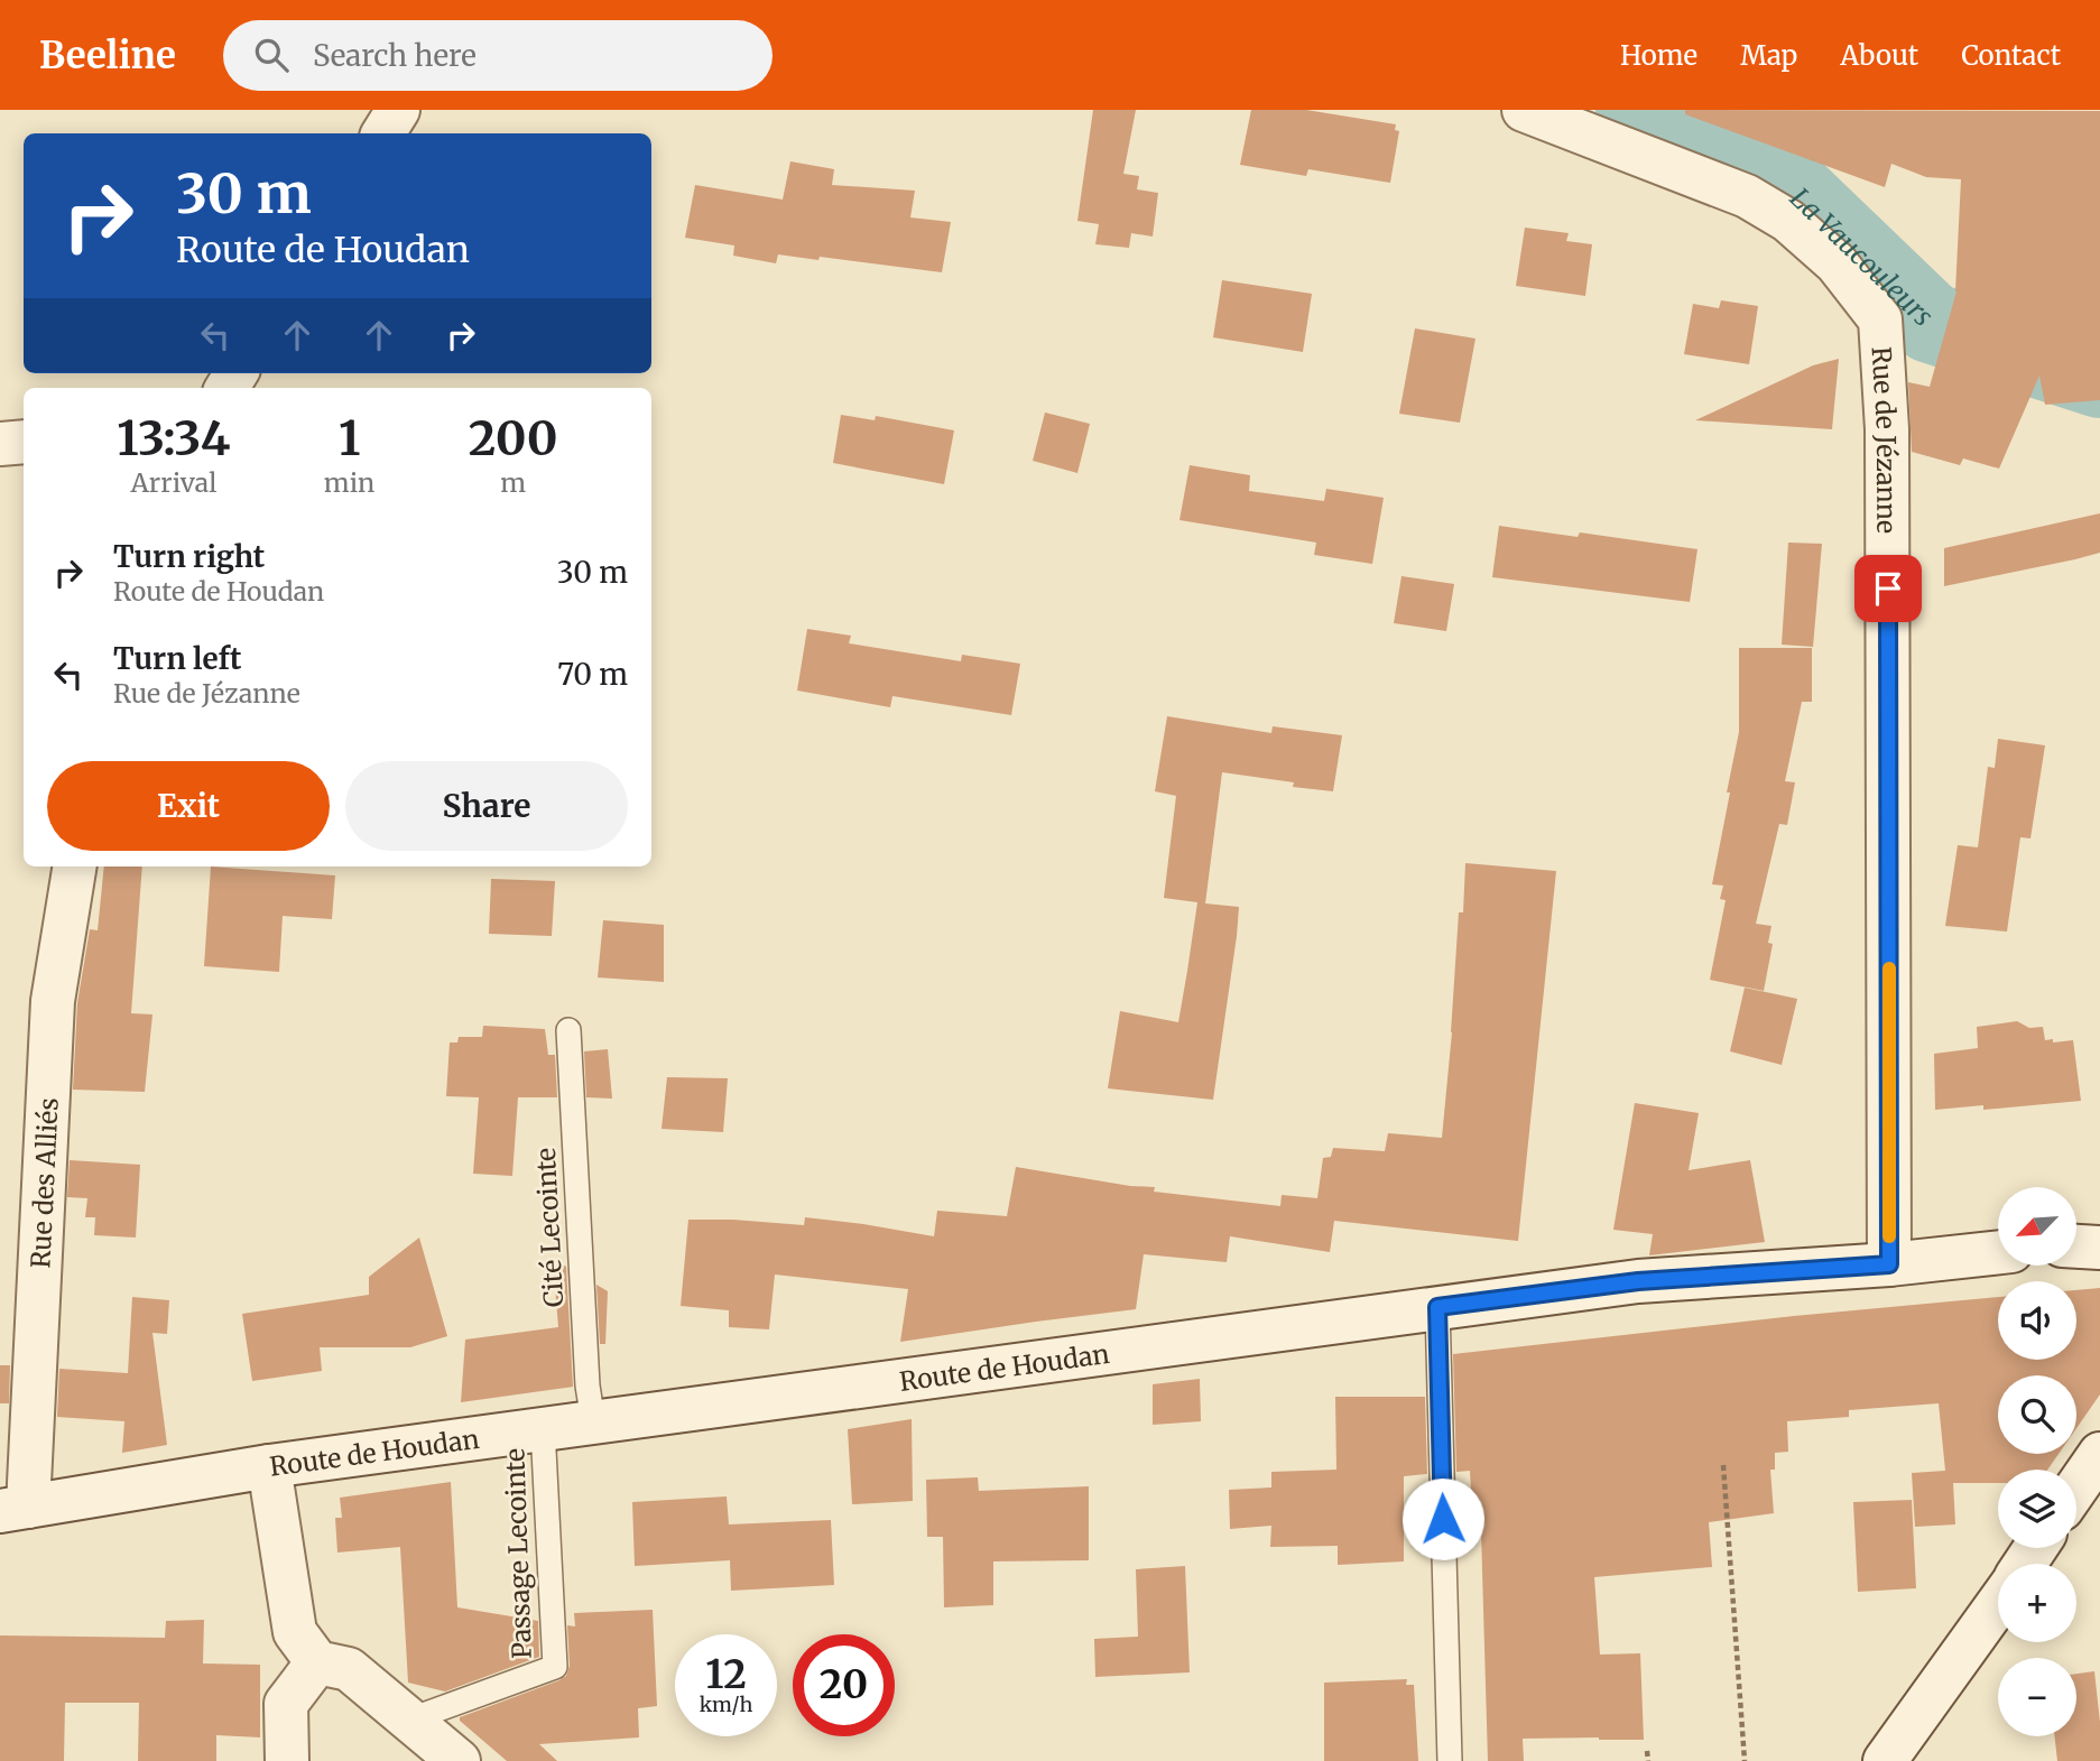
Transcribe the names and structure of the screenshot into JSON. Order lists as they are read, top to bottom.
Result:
{
  "streets": {
    "street": ["Rue de Jézanne", "Rue des Alliés", "Route de Houdan"],
    "lane": ["Cité Lecointe", "Passage Lecointe"]
  },
  "crossings": [
    ["Rue de Jézanne", "Route de Houdan"],
    ["Rue des Alliés", "Route de Houdan"],
    ["Cité Lecointe", "Route de Houdan"],
    ["Route de Houdan", "Passage Lecointe"]
  ],
  "water": ["La Vaucouleurs"],
  "north": "bottom left",
  "page": {
    "header": "Beeline",
    "search": "Search here",
    "nav": [
      "Home",
      "Map",
      "About",
      "Contact"
    ],
    "turn": ["30 m", "Route de Houdan"],
    "eta": [
      "13:34",
      "Arrival",
      "1",
      "min",
      "200",
      "m"
    ],
    "list": [
      {
        "name": "Turn right",
        "note": "Route de Houdan",
        "value": "30 m"
      },
      {
        "name": "Turn left",
        "note": "Rue de Jézanne",
        "value": "70 m"
      }
    ],
    "buttons": ["Exit", "Share"],
    "map_buttons": ["+", "−"],
    "speed": "12 km/h",
    "limit": "20"
  }
}
